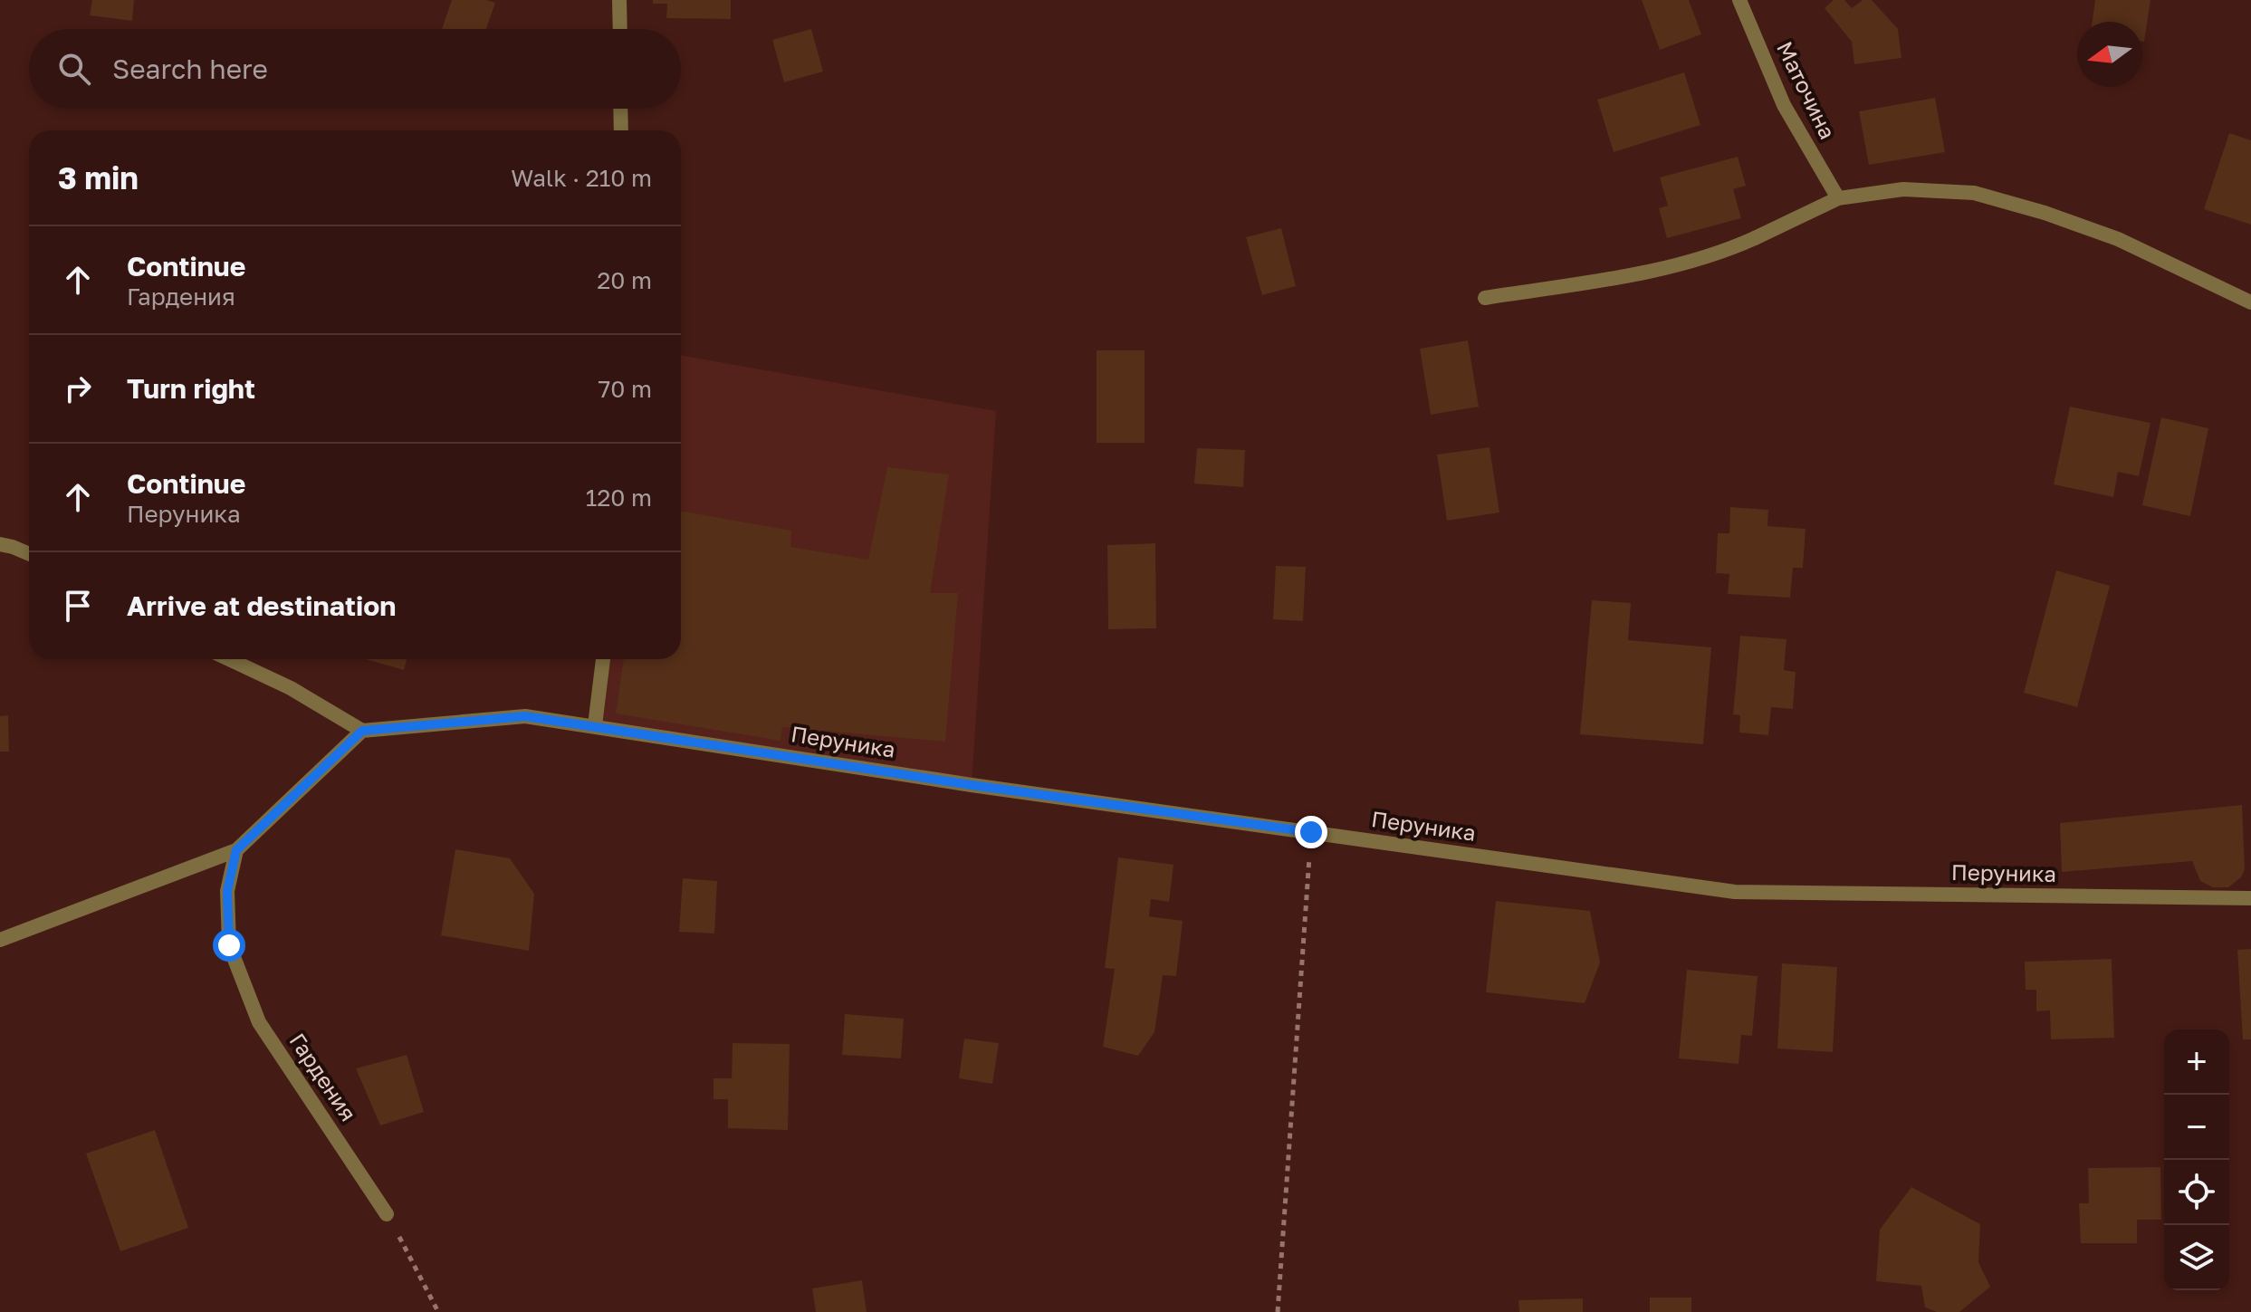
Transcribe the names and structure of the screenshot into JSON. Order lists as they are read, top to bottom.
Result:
{
  "streets": {
    "street": ["Маточина", "Перуника", "Гардения"]
  },
  "north": "left",
  "page": {
    "search": "Search here",
    "heading": ["3 min", "Walk · 210 m"],
    "list": [
      ["Continue", "Гардения", "20 m"],
      ["Turn right", "70 m"],
      ["Continue", "Перуника", "120 m"],
      "Arrive at destination"
    ],
    "map_buttons": ["+", "−"]
  }
}
